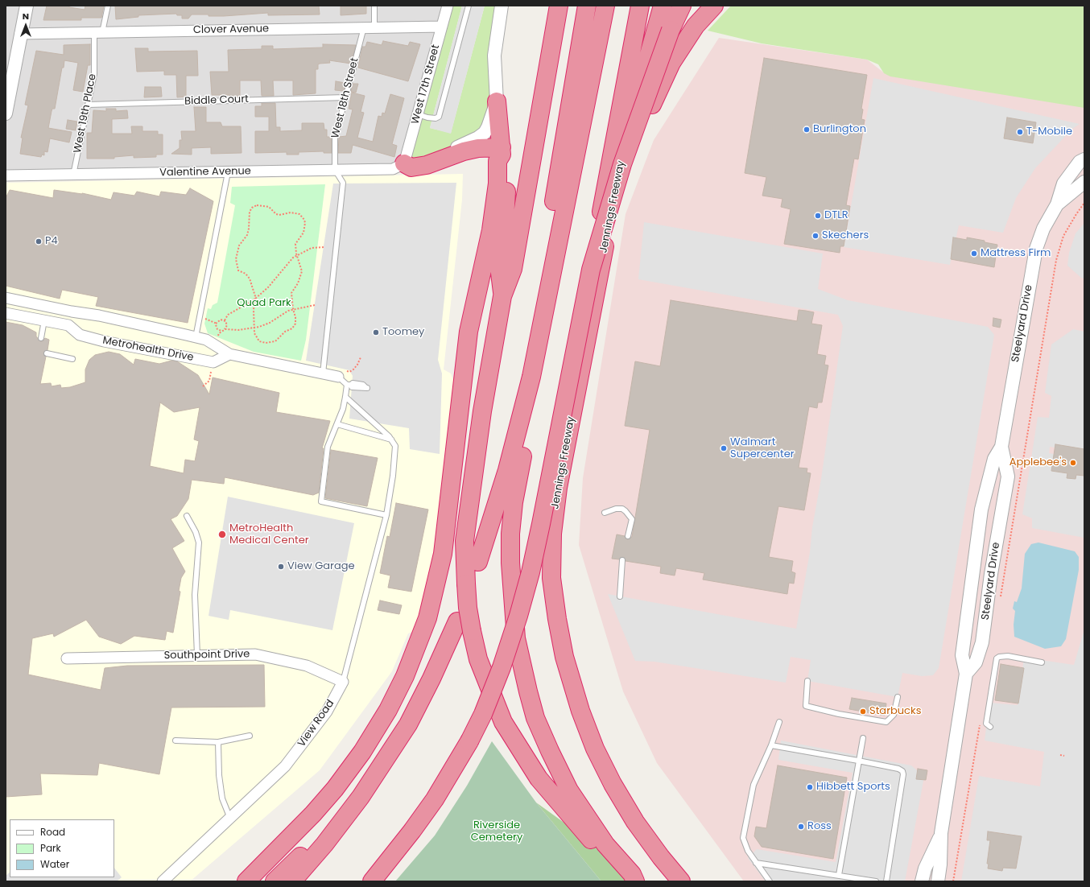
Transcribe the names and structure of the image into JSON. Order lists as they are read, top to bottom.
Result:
{
  "streets": {
    "highway": ["Jennings Freeway"],
    "street": [
      "Clover Avenue",
      "West 17th Street",
      "Valentine Avenue",
      "Steelyard Drive",
      "Metrohealth Drive",
      "Southpoint Drive",
      "View Road"
    ],
    "lane": ["West 18th Street", "Biddle Court", "West 19th Place"]
  },
  "crossings": [
    ["Clover Avenue", "West 17th Street"],
    ["Clover Avenue", "West 18th Street"],
    ["Clover Avenue", "West 19th Place"],
    ["West 17th Street", "Valentine Avenue"],
    ["West 18th Street", "Biddle Court"],
    ["West 18th Street", "Valentine Avenue"],
    ["Biddle Court", "West 19th Place"],
    ["West 19th Place", "Valentine Avenue"],
    ["Southpoint Drive", "View Road"]
  ],
  "parks": ["Quad Park", "Riverside Cemetery"],
  "places": [
    "Burlington",
    "T-Mobile",
    "DTLR",
    "Skechers",
    "P4",
    "Mattress Firm",
    "Toomey",
    "Walmart Supercenter",
    "Applebee's",
    "MetroHealth Medical Center",
    "View Garage",
    "Starbucks",
    "Hibbett Sports",
    "Ross"
  ],
  "legend": ["Road", "Park", "Water"],
  "north": "top"
}
